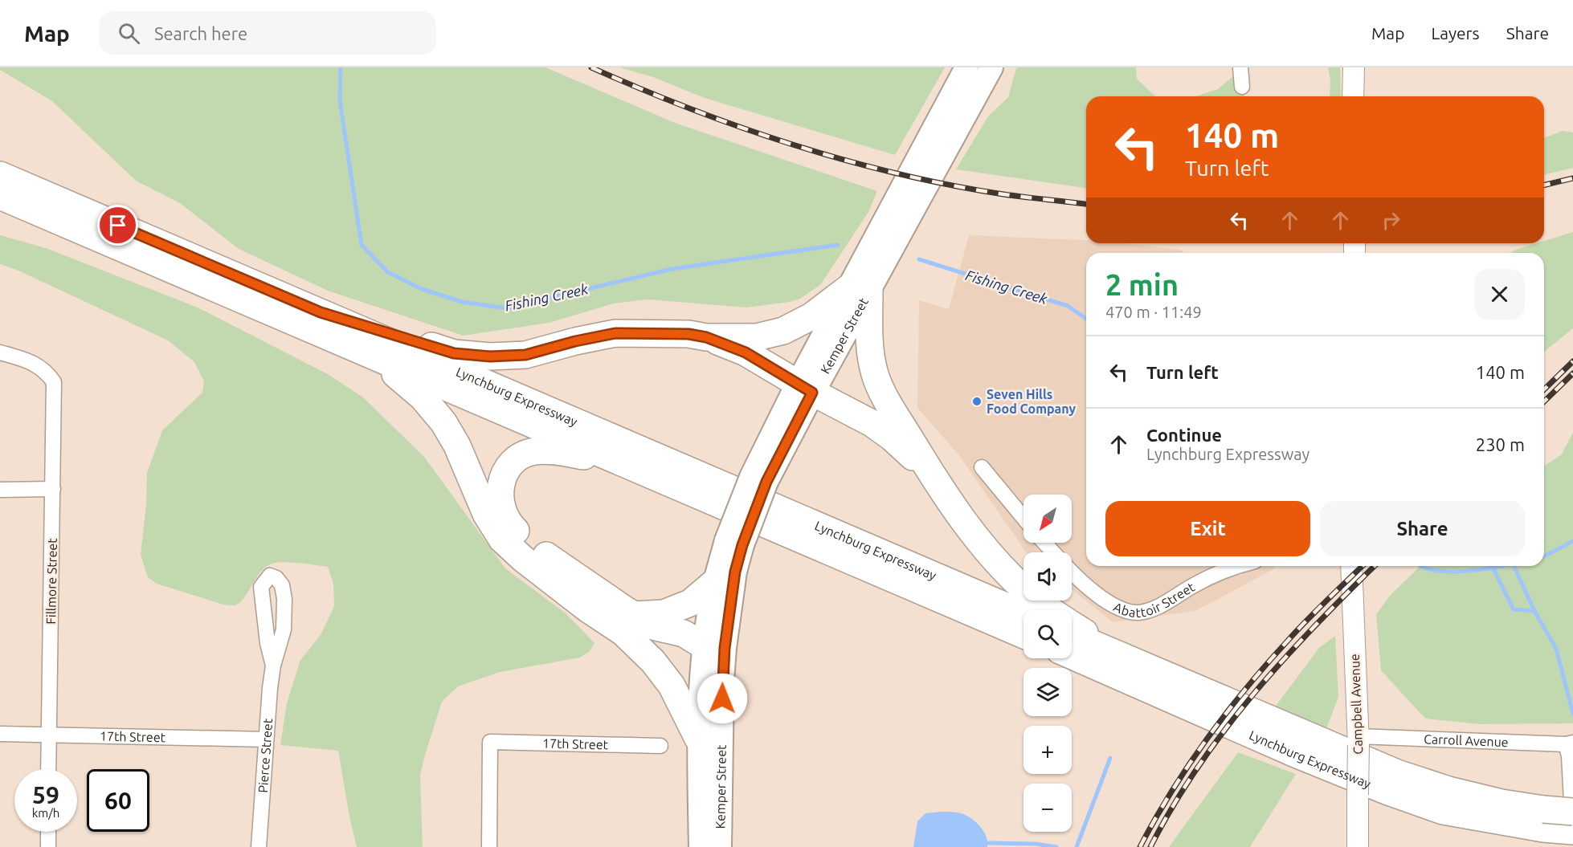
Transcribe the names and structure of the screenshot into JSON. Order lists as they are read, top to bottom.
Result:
{
  "streets": {
    "highway": ["Lynchburg Expressway"],
    "main road": ["Kemper Street", "Campbell Avenue"],
    "street": [
      "Fillmore Street",
      "Abattoir Street",
      "17th Street",
      "Carroll Avenue",
      "Pierce Street"
    ]
  },
  "crossings": [
    ["Fillmore Street", "17th Street"],
    ["Campbell Avenue", "Carroll Avenue"],
    ["17th Street", "Pierce Street"]
  ],
  "water": ["Fishing Creek"],
  "places": ["Seven Hills Food Company"],
  "north": "bottom left",
  "page": {
    "header": "Map",
    "search": "Search here",
    "nav": ["Map", "Layers", "Share"],
    "turn": ["140 m", "Turn left"],
    "heading": ["2 min", "470 m · 11:49"],
    "list": [
      {
        "name": "Turn left",
        "value": "140 m"
      },
      {
        "name": "Continue",
        "note": "Lynchburg Expressway",
        "value": "230 m"
      }
    ],
    "buttons": ["Exit", "Share"],
    "map_buttons": ["+", "−"],
    "speed": "59 km/h",
    "limit": "60"
  }
}
